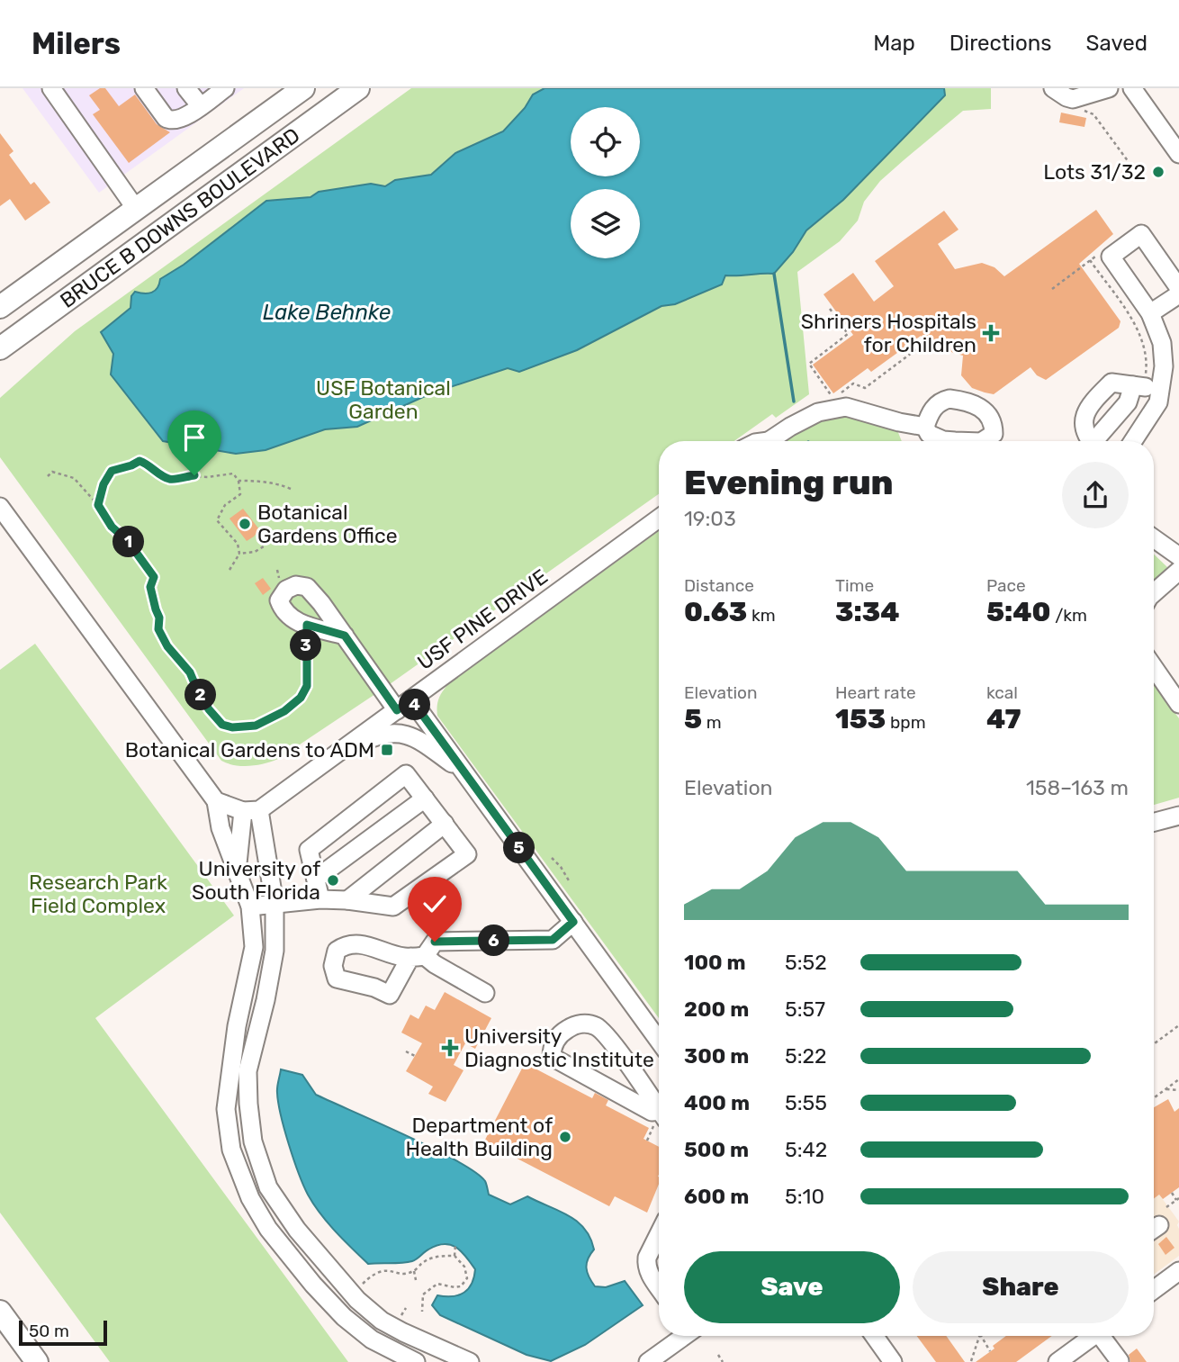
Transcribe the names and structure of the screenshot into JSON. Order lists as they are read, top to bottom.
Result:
{
  "streets": {
    "main road": ["BRUCE B DOWNS BOULEVARD"],
    "street": ["USF PINE DRIVE"]
  },
  "water": ["Lake Behnke"],
  "parks": ["USF Botanical Garden", "Research Park Field Complex"],
  "places": {
    "other": [
      "Lots 31/32",
      "Botanical Gardens Office",
      "University of South Florida",
      "Department of Health Building"
    ],
    "health": ["Shriners Hospitals for Children", "University Diagnostic Institute"],
    "transit": ["Botanical Gardens to ADM"]
  },
  "scale_bar": "50 m",
  "page": {
    "header": "Milers",
    "nav": ["Map", "Directions", "Saved"],
    "heading": ["Evening run", "19:03"],
    "pins": [
      "1",
      "3",
      "2",
      "4",
      "5",
      "6"
    ],
    "stats": [
      ["Distance", "0.63 km"],
      ["Time", "3:34"],
      ["Pace", "5:40 /km"],
      ["Elevation", "5 m"],
      ["Heart rate", "153 bpm"],
      ["kcal", "47"]
    ],
    "chart": ["Elevation", "158–163 m"],
    "list": [
      {
        "name": "100 m",
        "note": "5:52"
      },
      {
        "name": "200 m",
        "note": "5:57"
      },
      {
        "name": "300 m",
        "note": "5:22"
      },
      {
        "name": "400 m",
        "note": "5:55"
      },
      {
        "name": "500 m",
        "note": "5:42"
      },
      {
        "name": "600 m",
        "note": "5:10"
      }
    ],
    "buttons": ["Save", "Share"],
    "scale": "50 m"
  }
}
